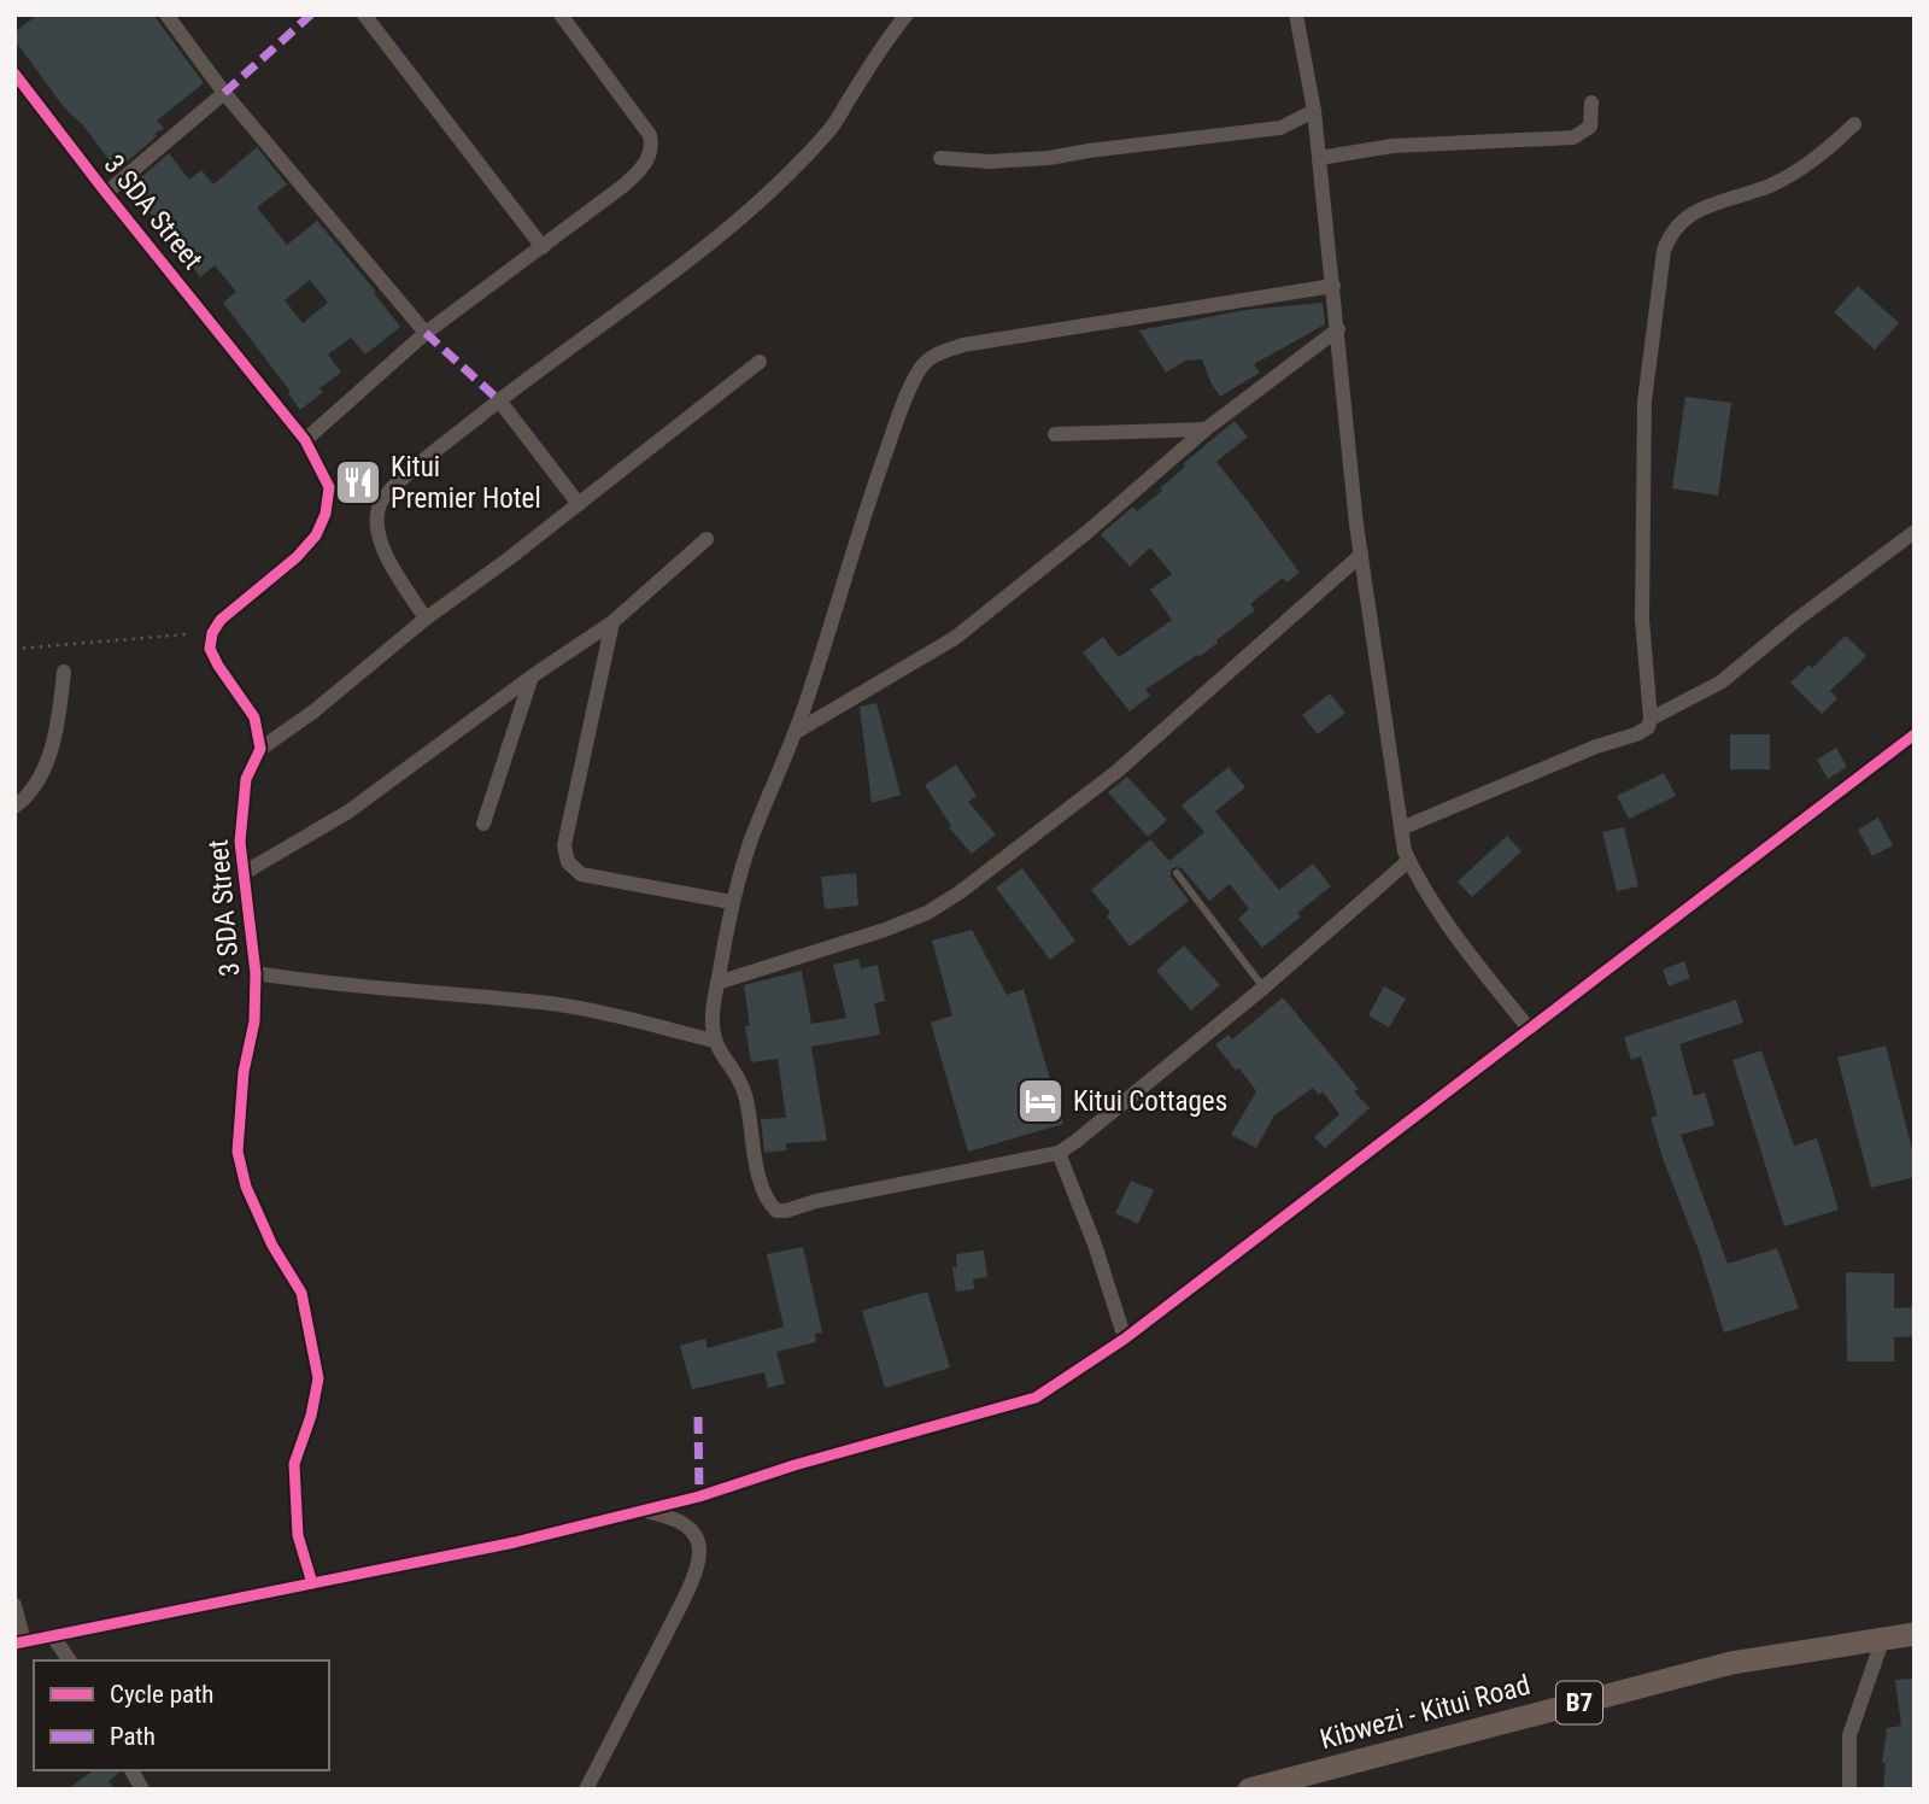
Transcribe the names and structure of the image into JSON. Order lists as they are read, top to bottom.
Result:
{
  "streets": {
    "main road": ["B7", "Kibwezi - Kitui Road"],
    "street": ["3 SDA Street"]
  },
  "places": {
    "restaurant": ["Kitui Premier Hotel"],
    "hotel": ["Kitui Cottages"]
  },
  "legend": ["Cycle path", "Path"]
}
